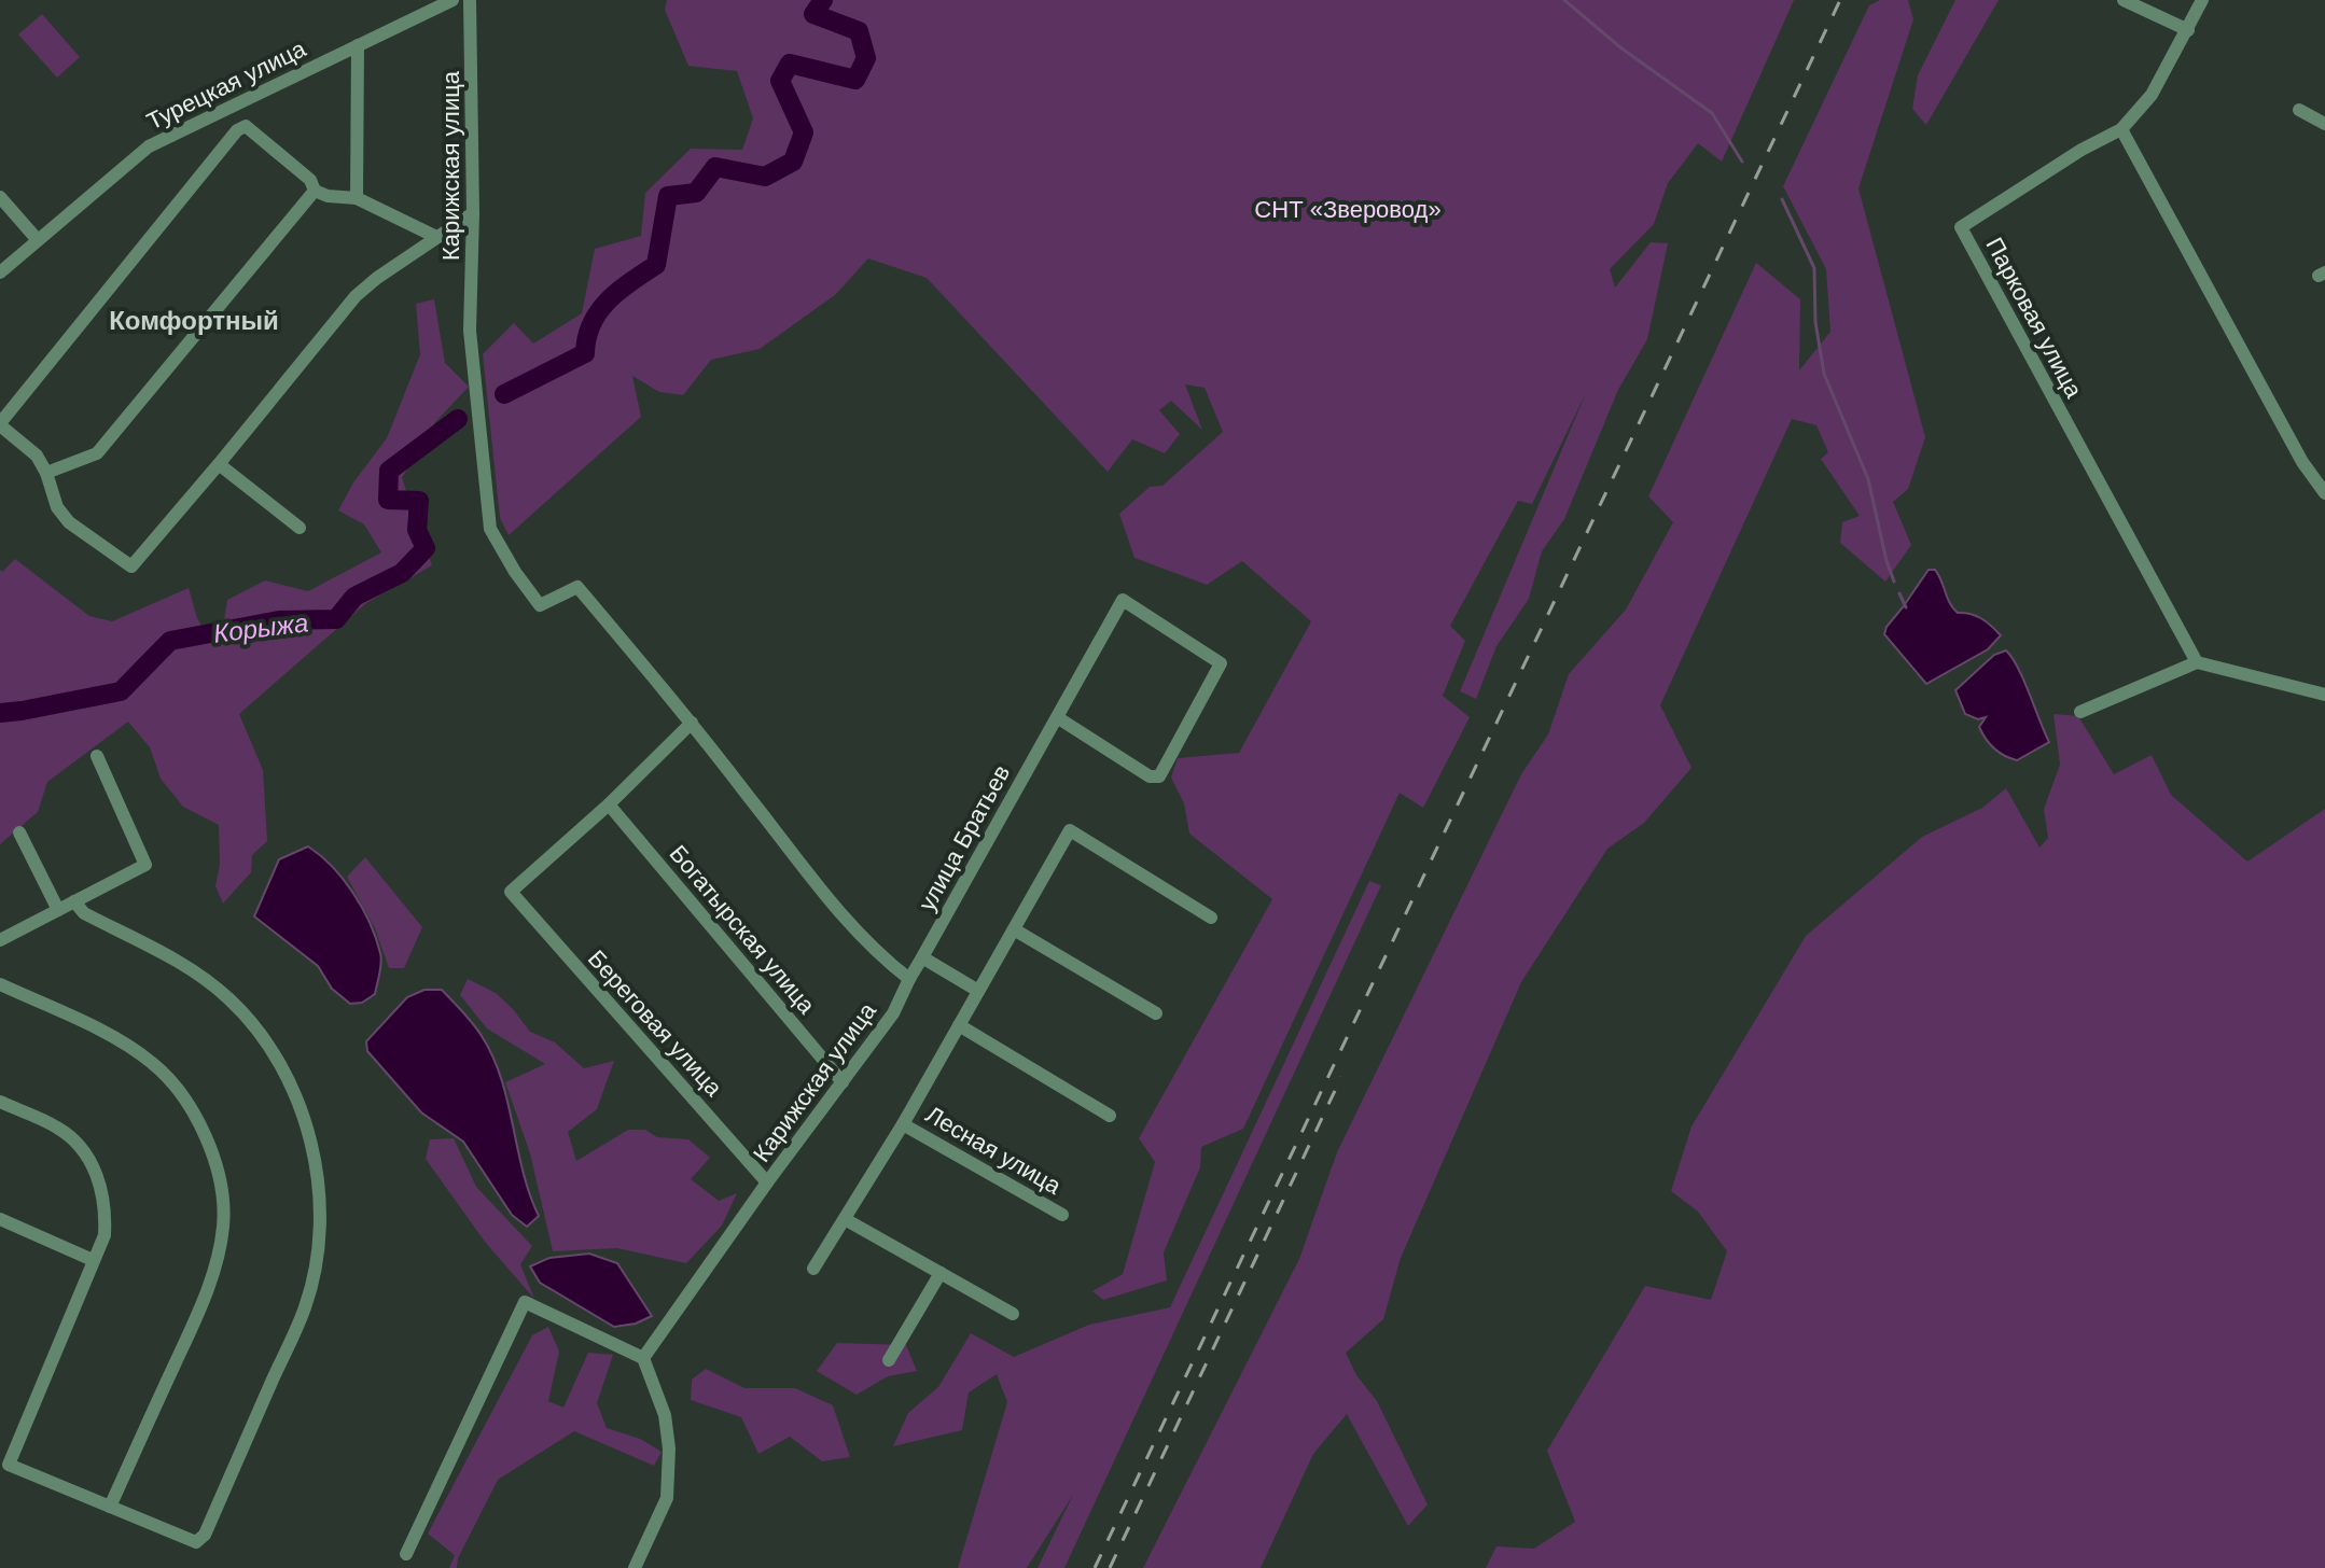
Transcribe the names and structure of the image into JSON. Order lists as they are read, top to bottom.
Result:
{
  "streets": {
    "street": [
      "Турецкая улица",
      "Карижская улица",
      "Парковая улица",
      "улица Братьев",
      "Богатырская улица",
      "Береговая улица",
      "Лесная улица"
    ]
  },
  "crossings": [
    ["Карижская улица", "улица Братьев"],
    ["Карижская улица", "Богатырская улица"],
    ["Карижская улица", "Береговая улица"],
    ["Богатырская улица", "Береговая улица"]
  ],
  "districts": ["Комфортный"],
  "water": ["Корыжа"],
  "parks": ["СНТ «Зверовод»"]
}
